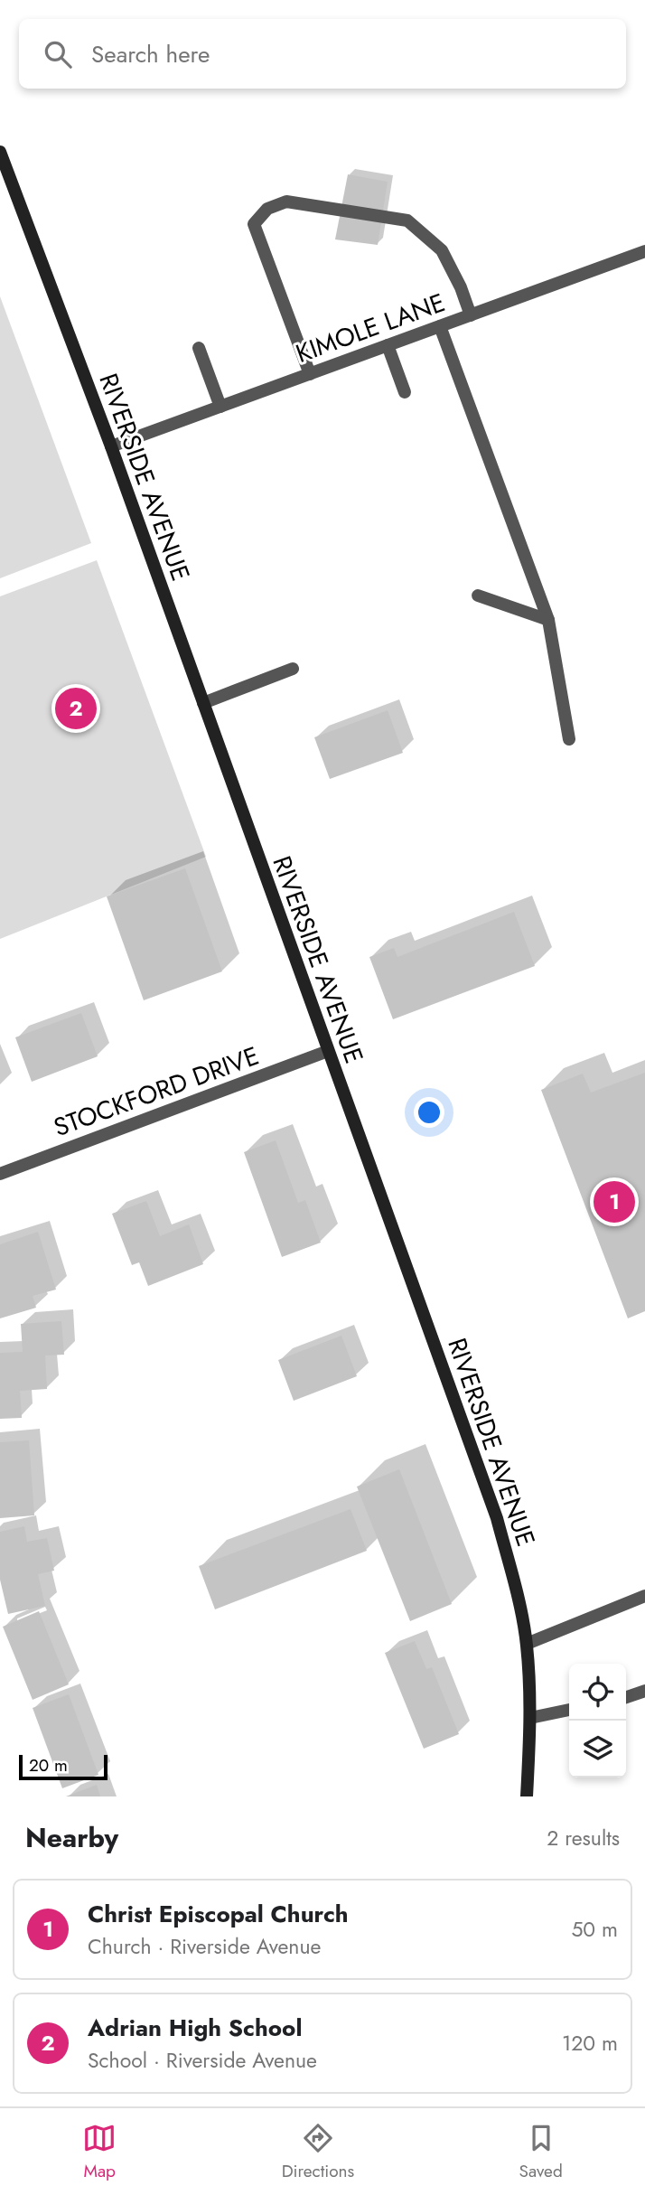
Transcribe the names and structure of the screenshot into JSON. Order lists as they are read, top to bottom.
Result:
{
  "streets": {
    "street": ["KIMOLE LANE", "RIVERSIDE AVENUE", "STOCKFORD DRIVE"]
  },
  "crossings": [
    ["KIMOLE LANE", "RIVERSIDE AVENUE"],
    ["RIVERSIDE AVENUE", "STOCKFORD DRIVE"]
  ],
  "scale_bar": "20 m",
  "page": {
    "search": "Search here",
    "pins": ["2", "1"],
    "scale": "20 m",
    "heading": ["Nearby", "2 results"],
    "list": [
      {
        "mark": "1",
        "name": "Christ Episcopal Church",
        "note": "Church · Riverside Avenue",
        "value": "50 m"
      },
      {
        "mark": "2",
        "name": "Adrian High School",
        "note": "School · Riverside Avenue",
        "value": "120 m"
      }
    ],
    "nav": ["Map", "Directions", "Saved"]
  }
}
